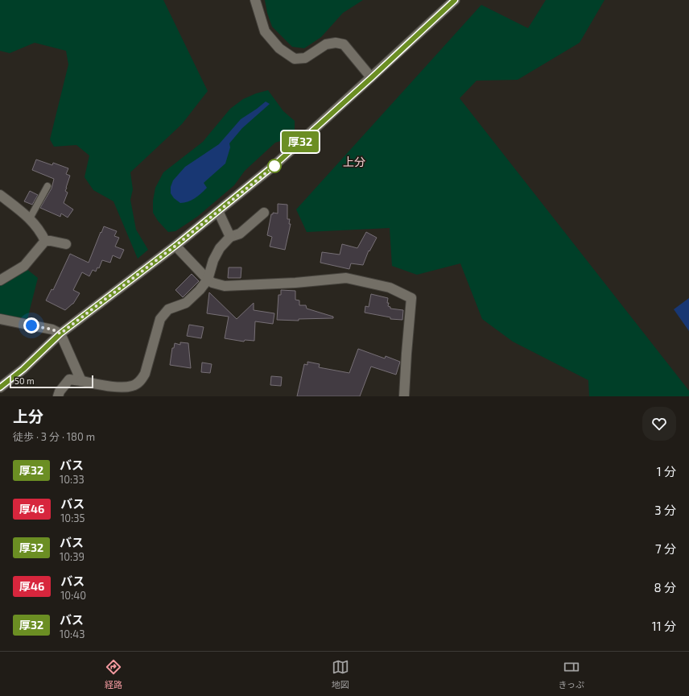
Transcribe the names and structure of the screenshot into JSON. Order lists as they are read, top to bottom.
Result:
{
  "districts": ["上分"],
  "lines": ["bus line 厚32"],
  "scale_bar": "50 m",
  "page": {
    "on_map": "厚32",
    "scale": "50 m",
    "heading": ["上分", "徒歩 · 3 分 · 180 m"],
    "list": [
      {
        "mark": "厚32",
        "name": "バス",
        "note": "10:33",
        "value": "1 分"
      },
      {
        "mark": "厚46",
        "name": "バス",
        "note": "10:35",
        "value": "3 分"
      },
      {
        "mark": "厚32",
        "name": "バス",
        "note": "10:39",
        "value": "7 分"
      },
      {
        "mark": "厚46",
        "name": "バス",
        "note": "10:40",
        "value": "8 分"
      },
      {
        "mark": "厚32",
        "name": "バス",
        "note": "10:43",
        "value": "11 分"
      }
    ],
    "tabs": ["経路", "地図", "きっぷ"]
  }
}
